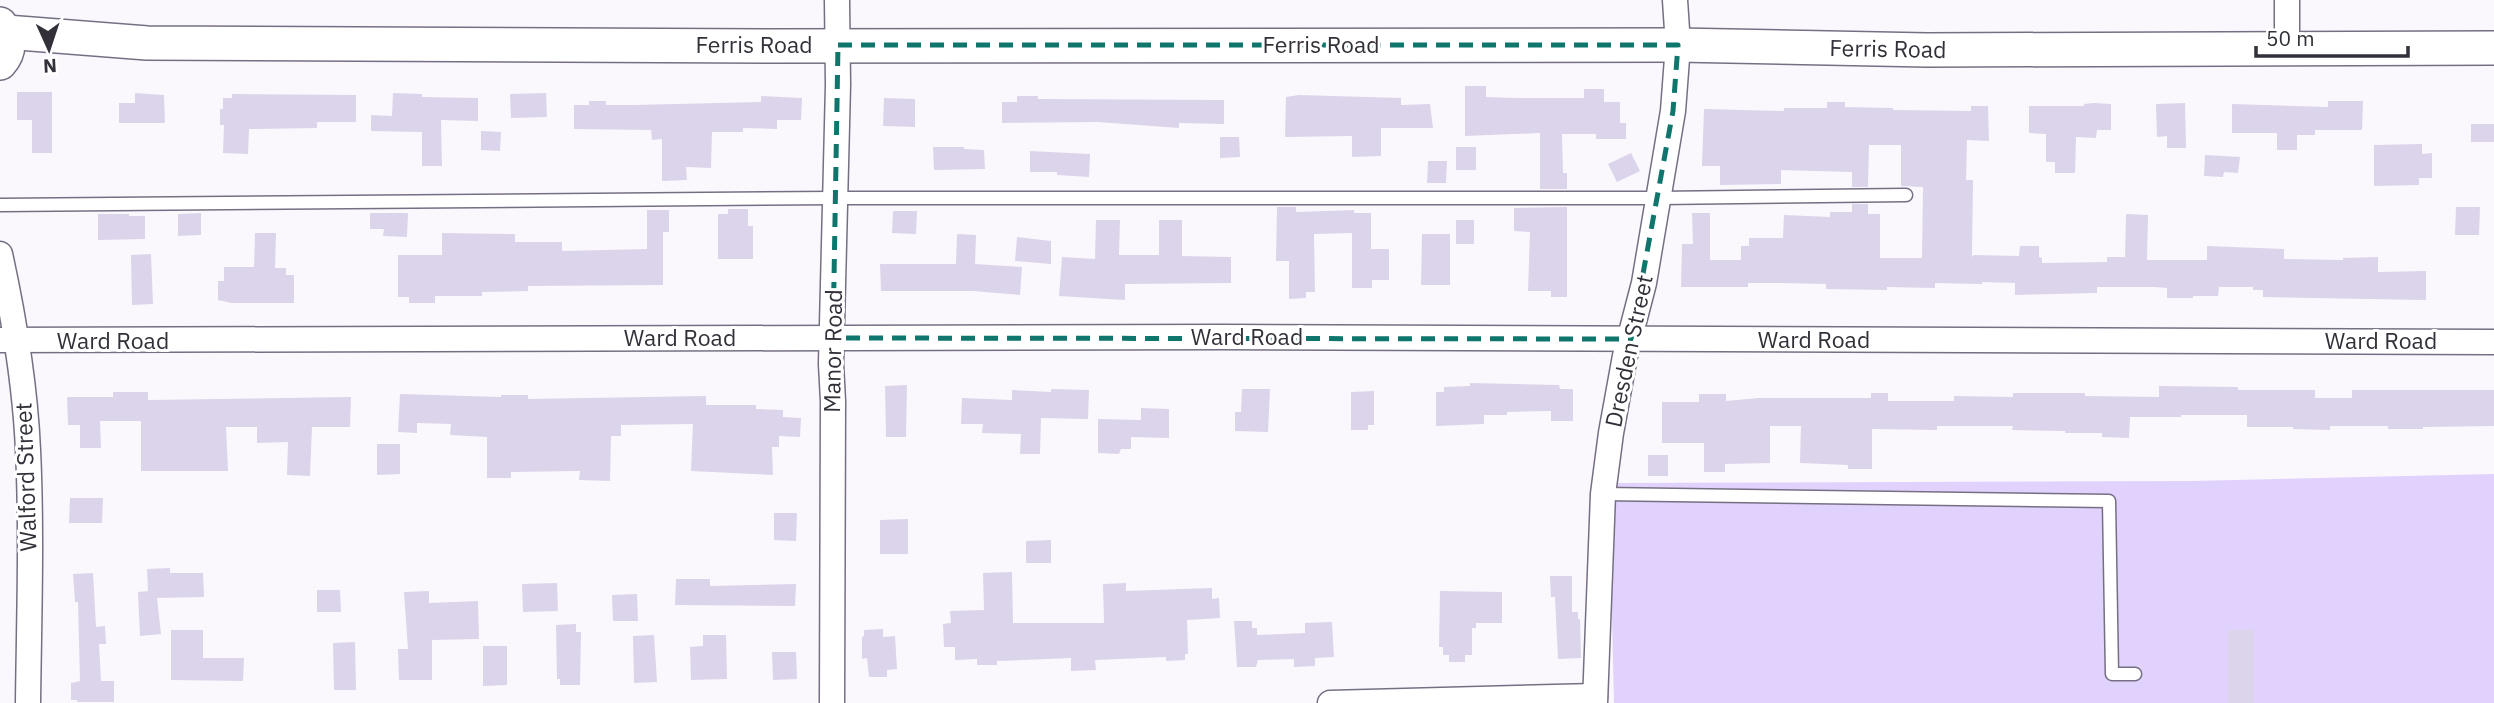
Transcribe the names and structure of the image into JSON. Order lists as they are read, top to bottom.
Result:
{
  "streets": {
    "main road": ["Ferris Road"],
    "street": [
      "Ward Road",
      "Manor Road",
      "Dresden Street",
      "Walford Street"
    ]
  },
  "crossings": [
    ["Ferris Road", "Manor Road"],
    ["Ferris Road", "Dresden Street"],
    ["Ward Road", "Manor Road"],
    ["Ward Road", "Dresden Street"],
    ["Ward Road", "Walford Street"]
  ],
  "scale_bar": "50 m",
  "north": "bottom"
}
